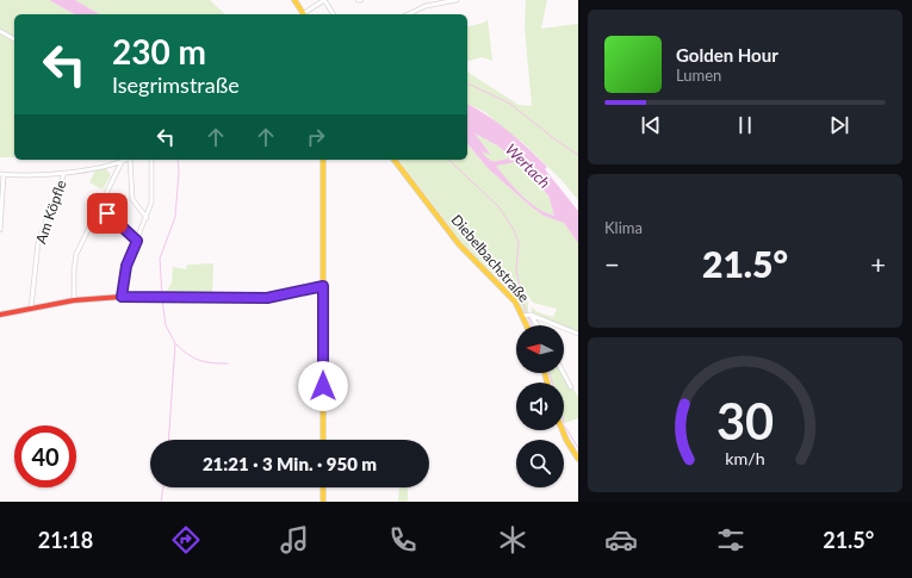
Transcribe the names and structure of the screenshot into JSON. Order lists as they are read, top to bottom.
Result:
{
  "streets": {
    "street": ["Am Köpfle", "Diebelbachstraße"]
  },
  "water": ["Wertach"],
  "north": "left",
  "page": {
    "turn": ["230 m", "Isegrimstraße"],
    "song": ["Golden Hour", "Lumen"],
    "tile": "Klima",
    "heat": ["−", "21.5°", "+"],
    "limit": "40",
    "trip": "21:21 · 3 Min. · 950 m",
    "tabs": ["21:18", "21.5°"],
    "gauge": ["30", "km/h"]
  }
}
